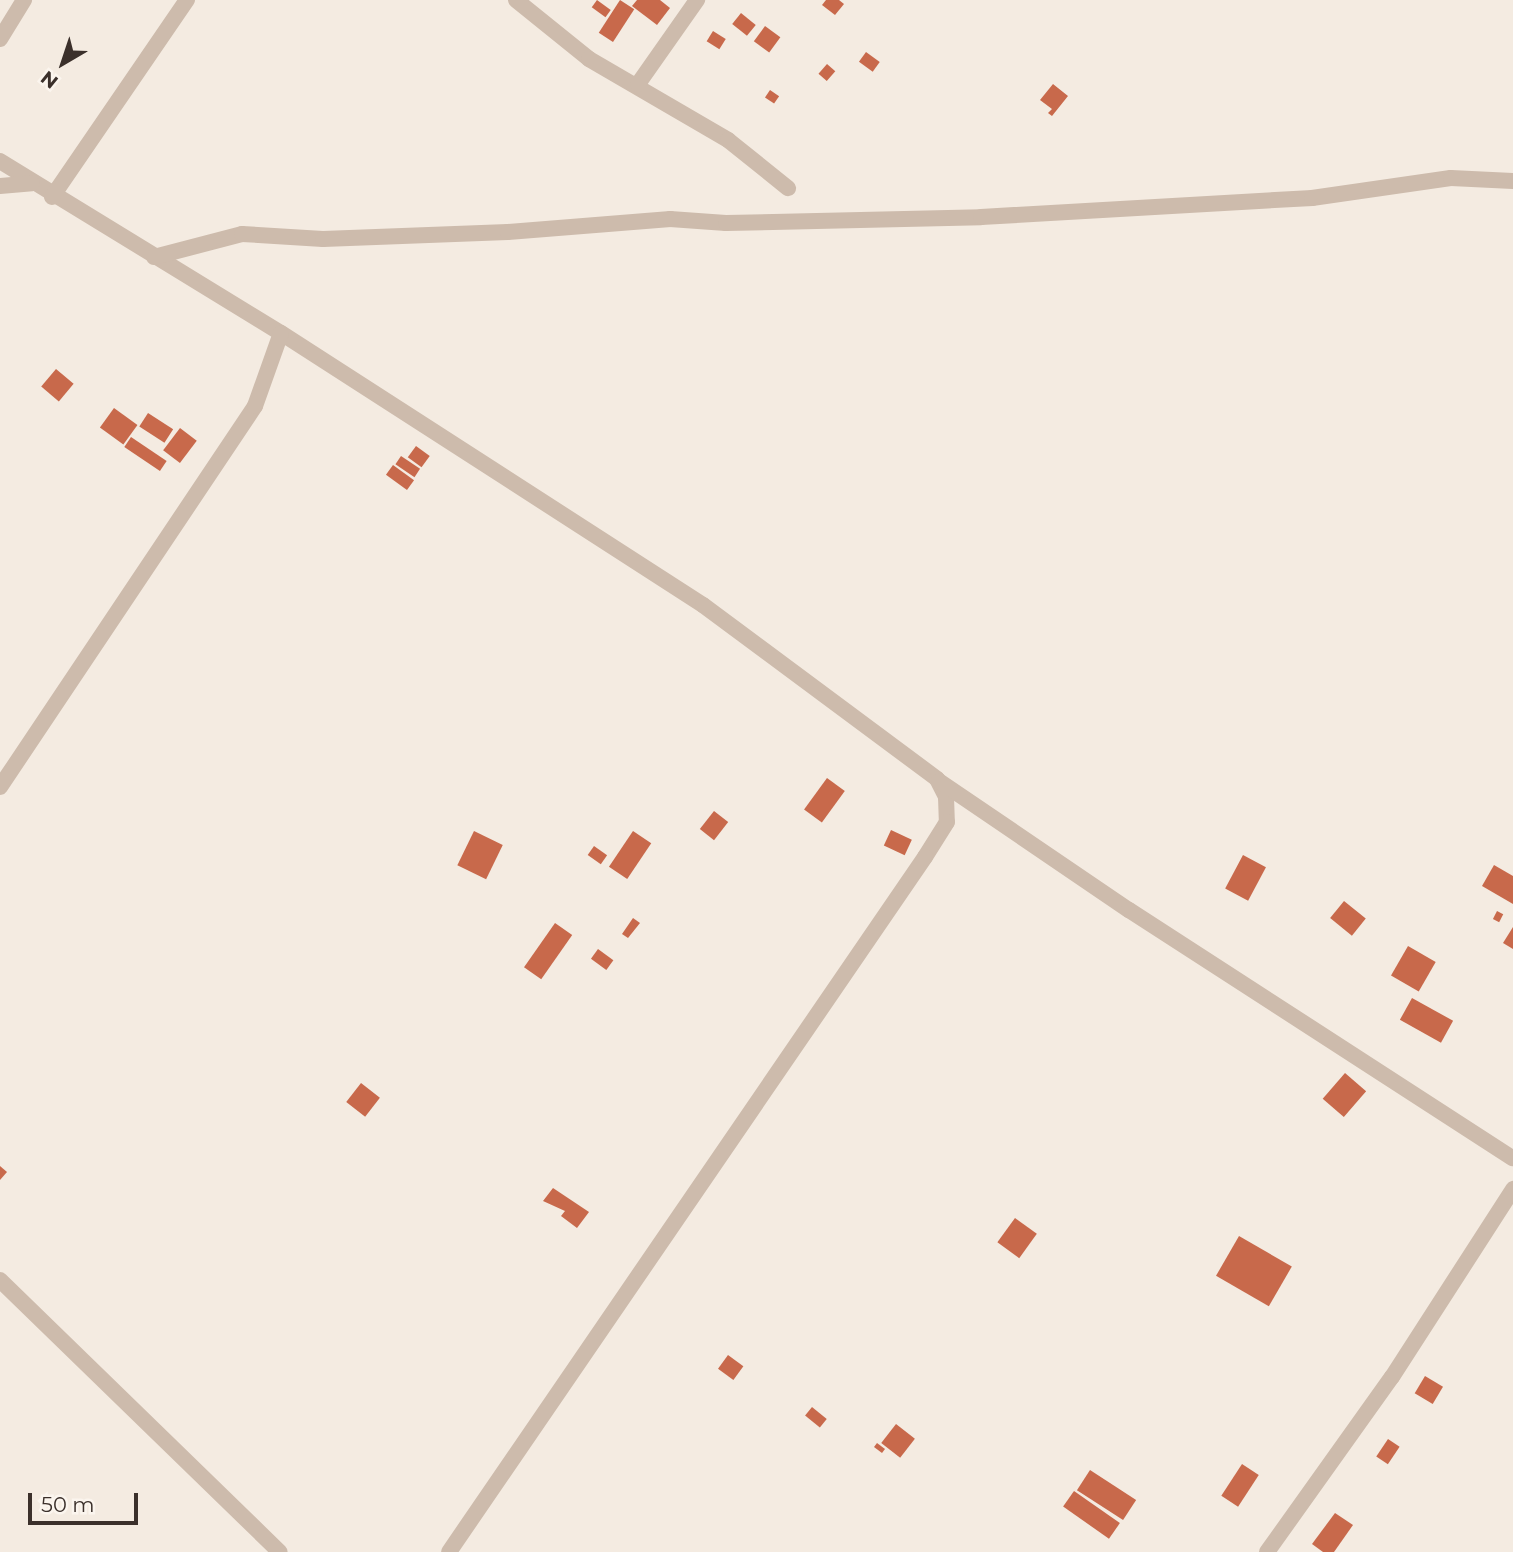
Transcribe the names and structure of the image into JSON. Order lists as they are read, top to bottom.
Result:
{
  "scale_bar": "50 m",
  "north": "bottom left"
}
